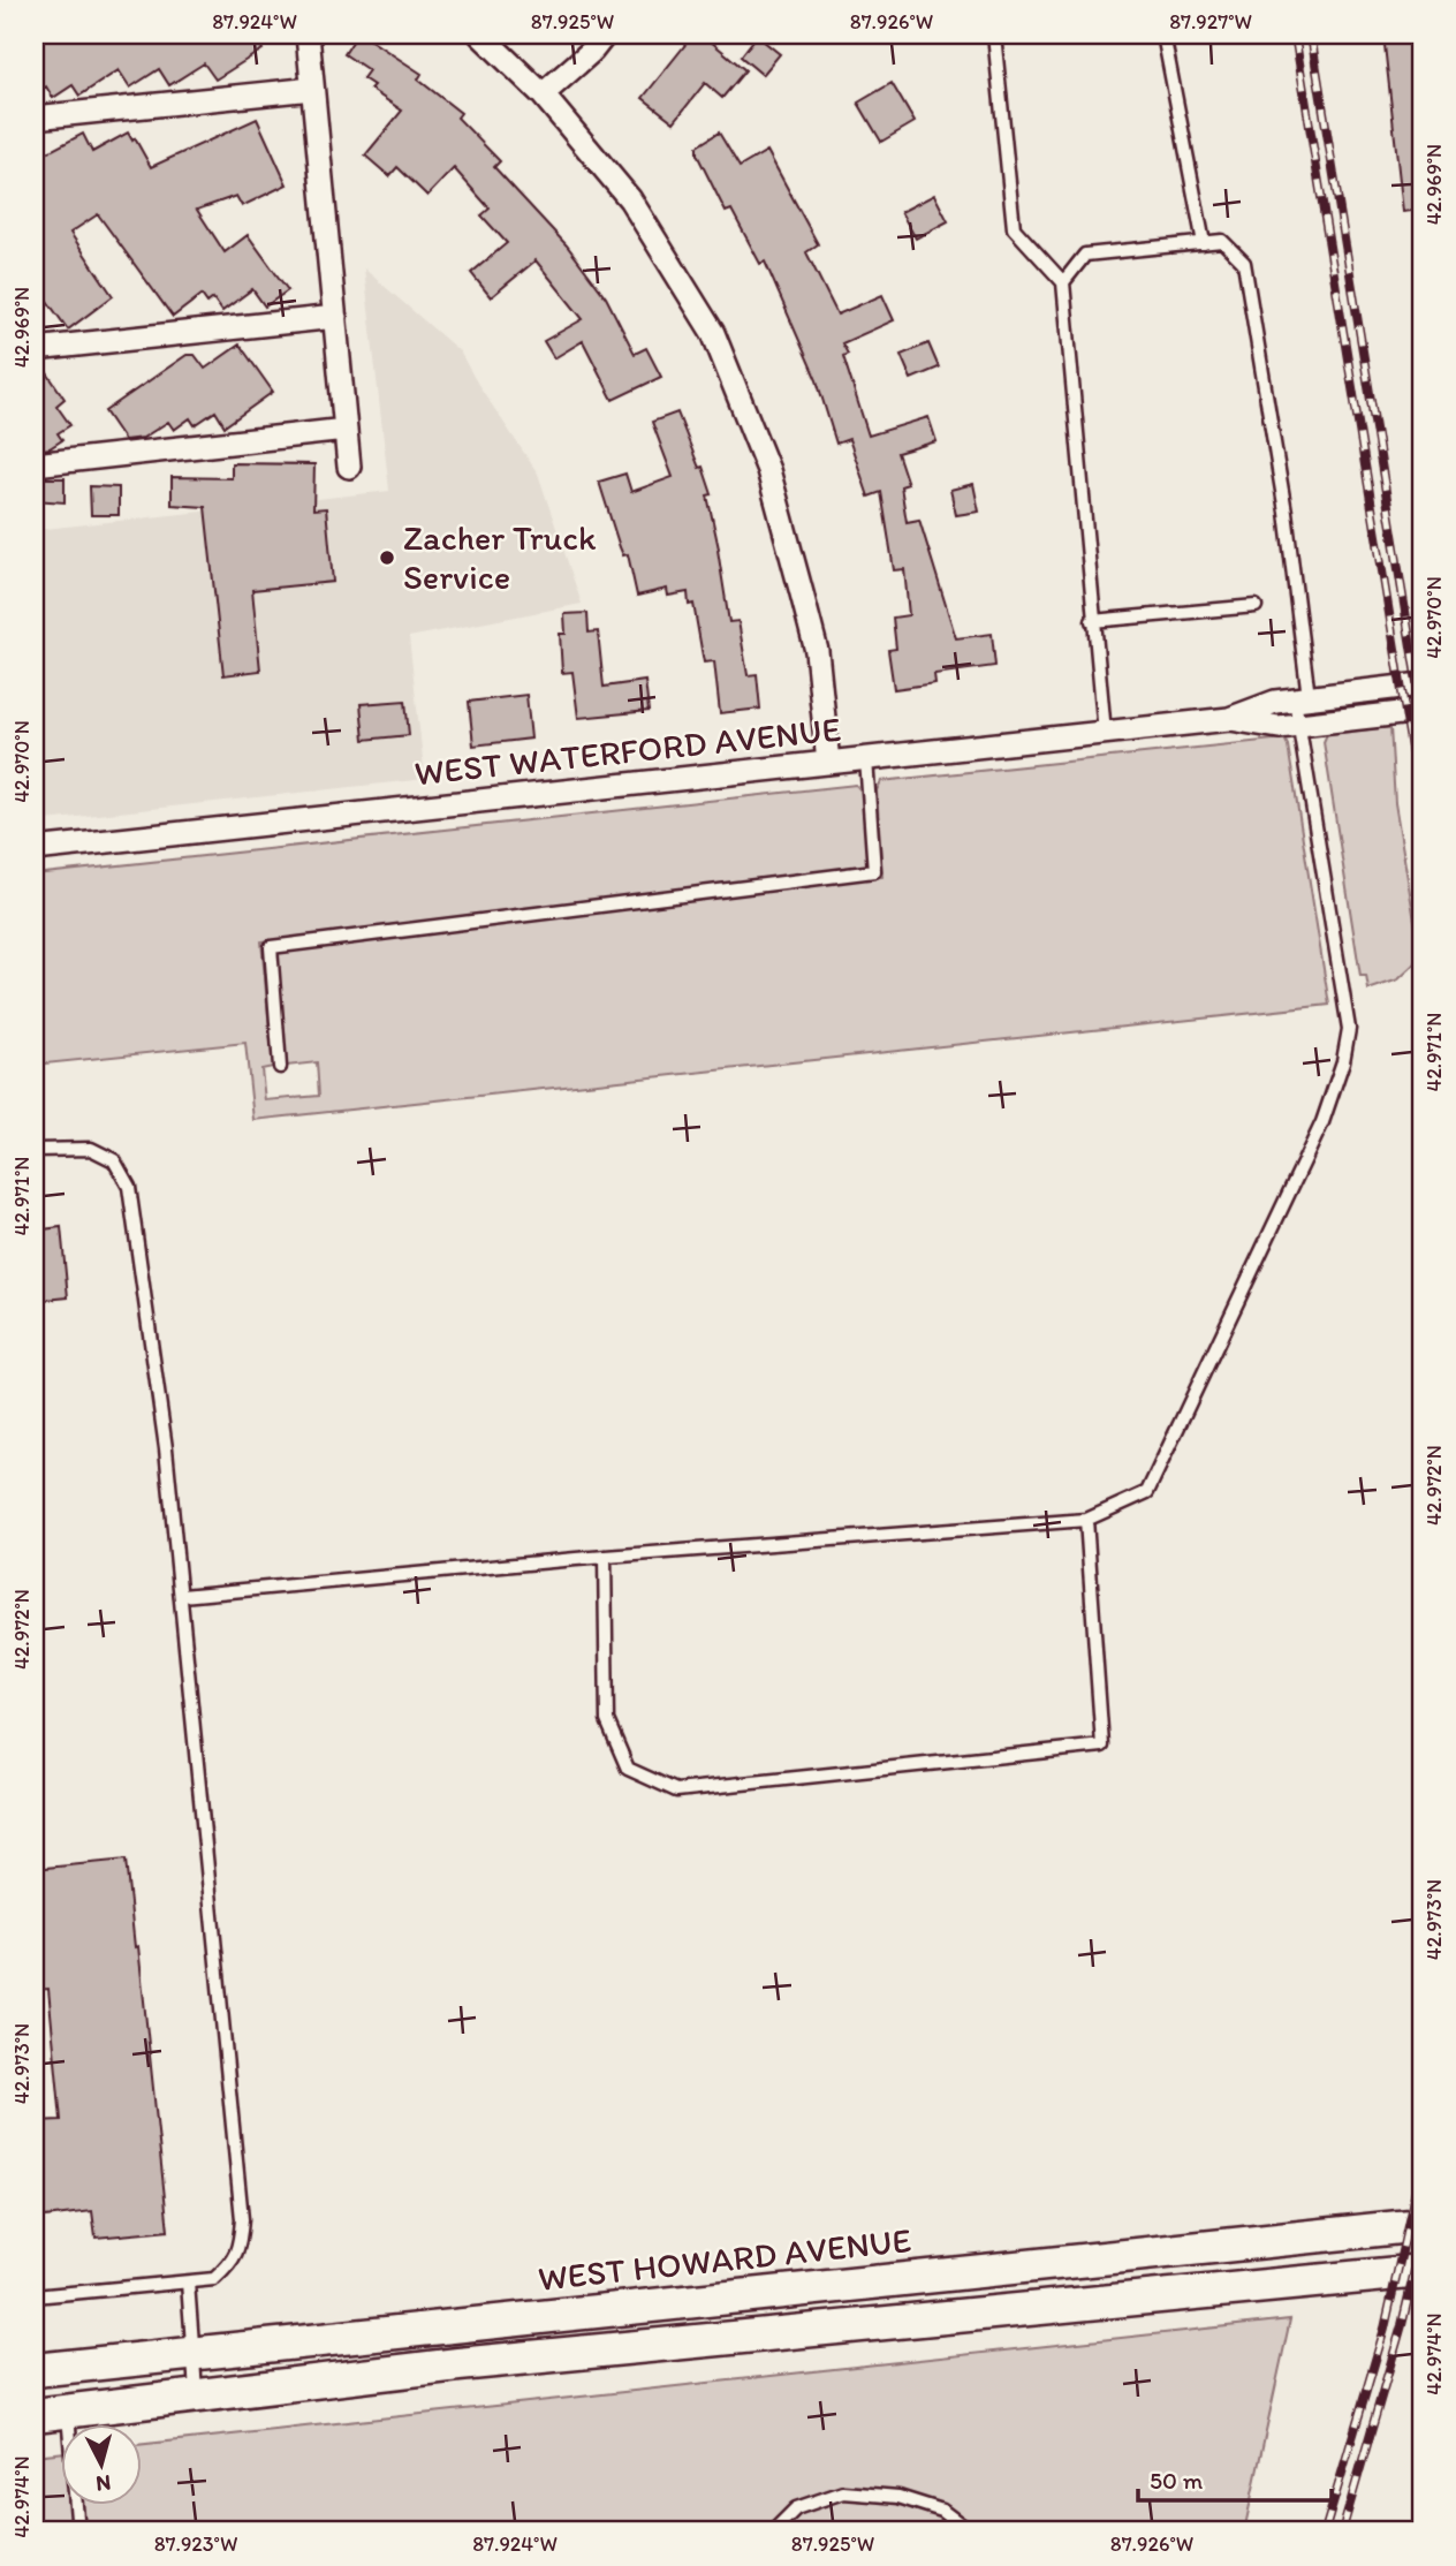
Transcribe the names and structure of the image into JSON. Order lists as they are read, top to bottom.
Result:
{
  "streets": {
    "main road": ["WEST HOWARD AVENUE"],
    "street": ["WEST WATERFORD AVENUE"]
  },
  "places": ["Zacher Truck Service"],
  "scale_bar": "50 m",
  "north": "bottom",
  "coordinates": [
    "87.924°W",
    "87.925°W",
    "87.926°W",
    "87.927°W",
    "42.969°N",
    "42.970°N",
    "42.971°N",
    "42.972°N",
    "42.973°N",
    "42.974°N",
    "87.923°W"
  ]
}
